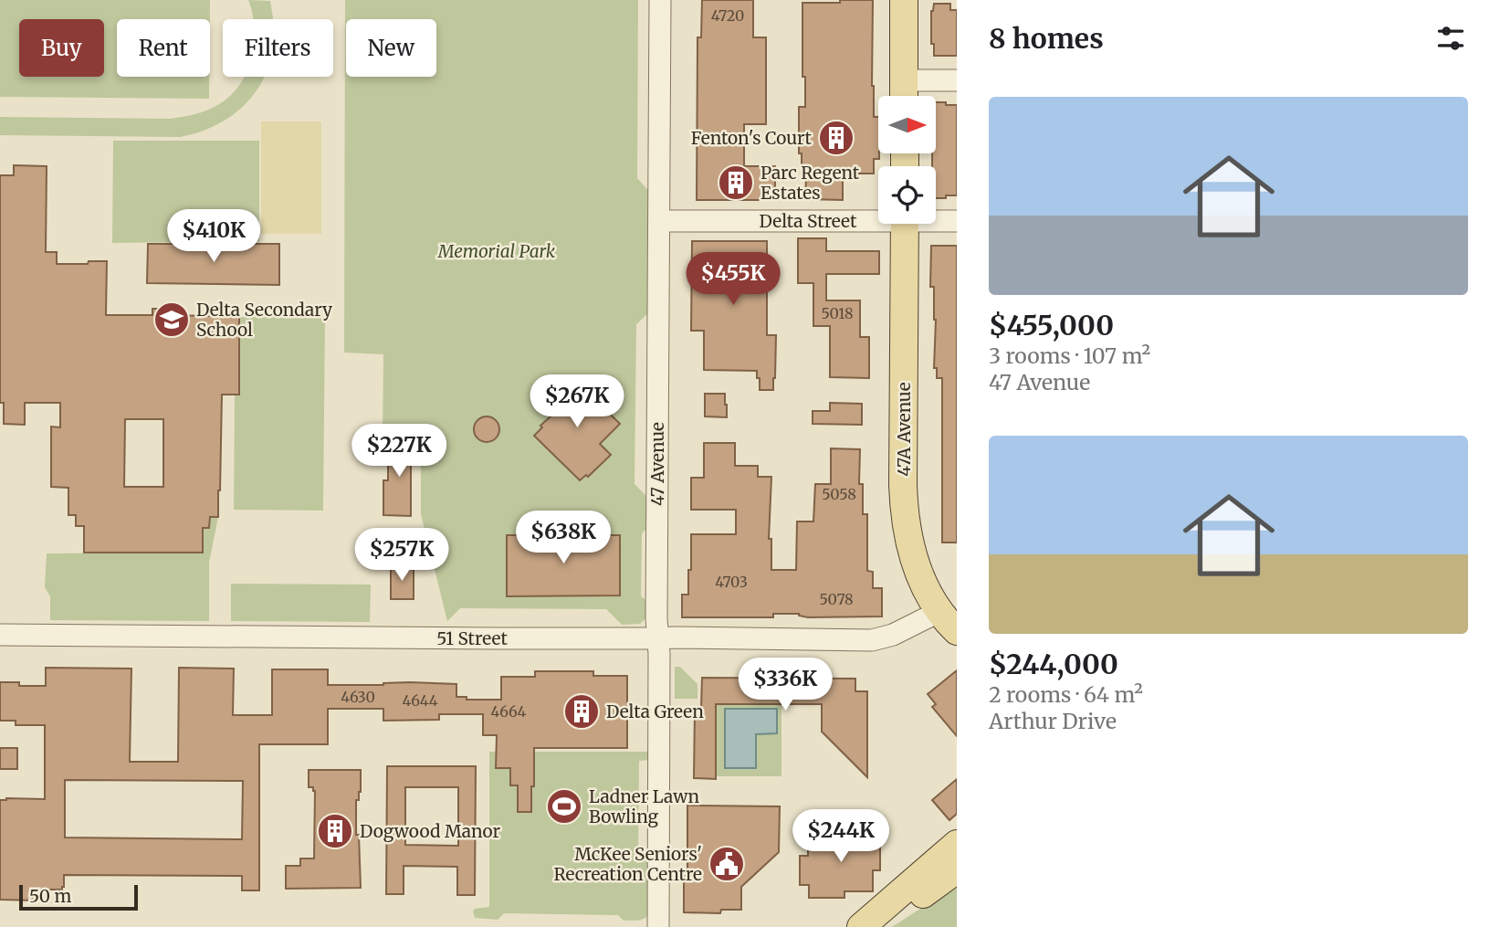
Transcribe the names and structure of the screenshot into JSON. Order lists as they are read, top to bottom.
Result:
{
  "streets": {
    "main road": ["47A Avenue"],
    "street": ["Delta Street", "47 Avenue", "51 Street"]
  },
  "crossings": [
    ["Delta Street", "47 Avenue"],
    ["47A Avenue", "51 Street"],
    ["47 Avenue", "51 Street"]
  ],
  "parks": ["Memorial Park"],
  "places": {
    "building": [
      "Fenton's Court",
      "Parc Regent Estates",
      "Delta Green",
      "Dogwood Manor"
    ],
    "school or university": ["Delta Secondary School"],
    "sports": ["Ladner Lawn Bowling"],
    "public building": ["McKee Seniors' Recreation Centre"]
  },
  "house_numbers": [
    "4720",
    "5018",
    "5058",
    "4703",
    "5078",
    "4630",
    "4644",
    "4664"
  ],
  "scale_bar": "50 m",
  "north": "right",
  "page": {
    "heading": "8 homes",
    "chip": [
      "Buy",
      "Rent",
      "Filters",
      "New"
    ],
    "list": [
      {
        "name": "$455,000",
        "note": "3 rooms · 107 m² · 47 Avenue"
      },
      {
        "name": "$244,000",
        "note": "2 rooms · 64 m² · Arthur Drive"
      }
    ],
    "price": [
      "$410K",
      "$455K",
      "$267K",
      "$227K",
      "$638K",
      "$257K",
      "$336K",
      "$244K"
    ],
    "scale": "50 m"
  }
}
